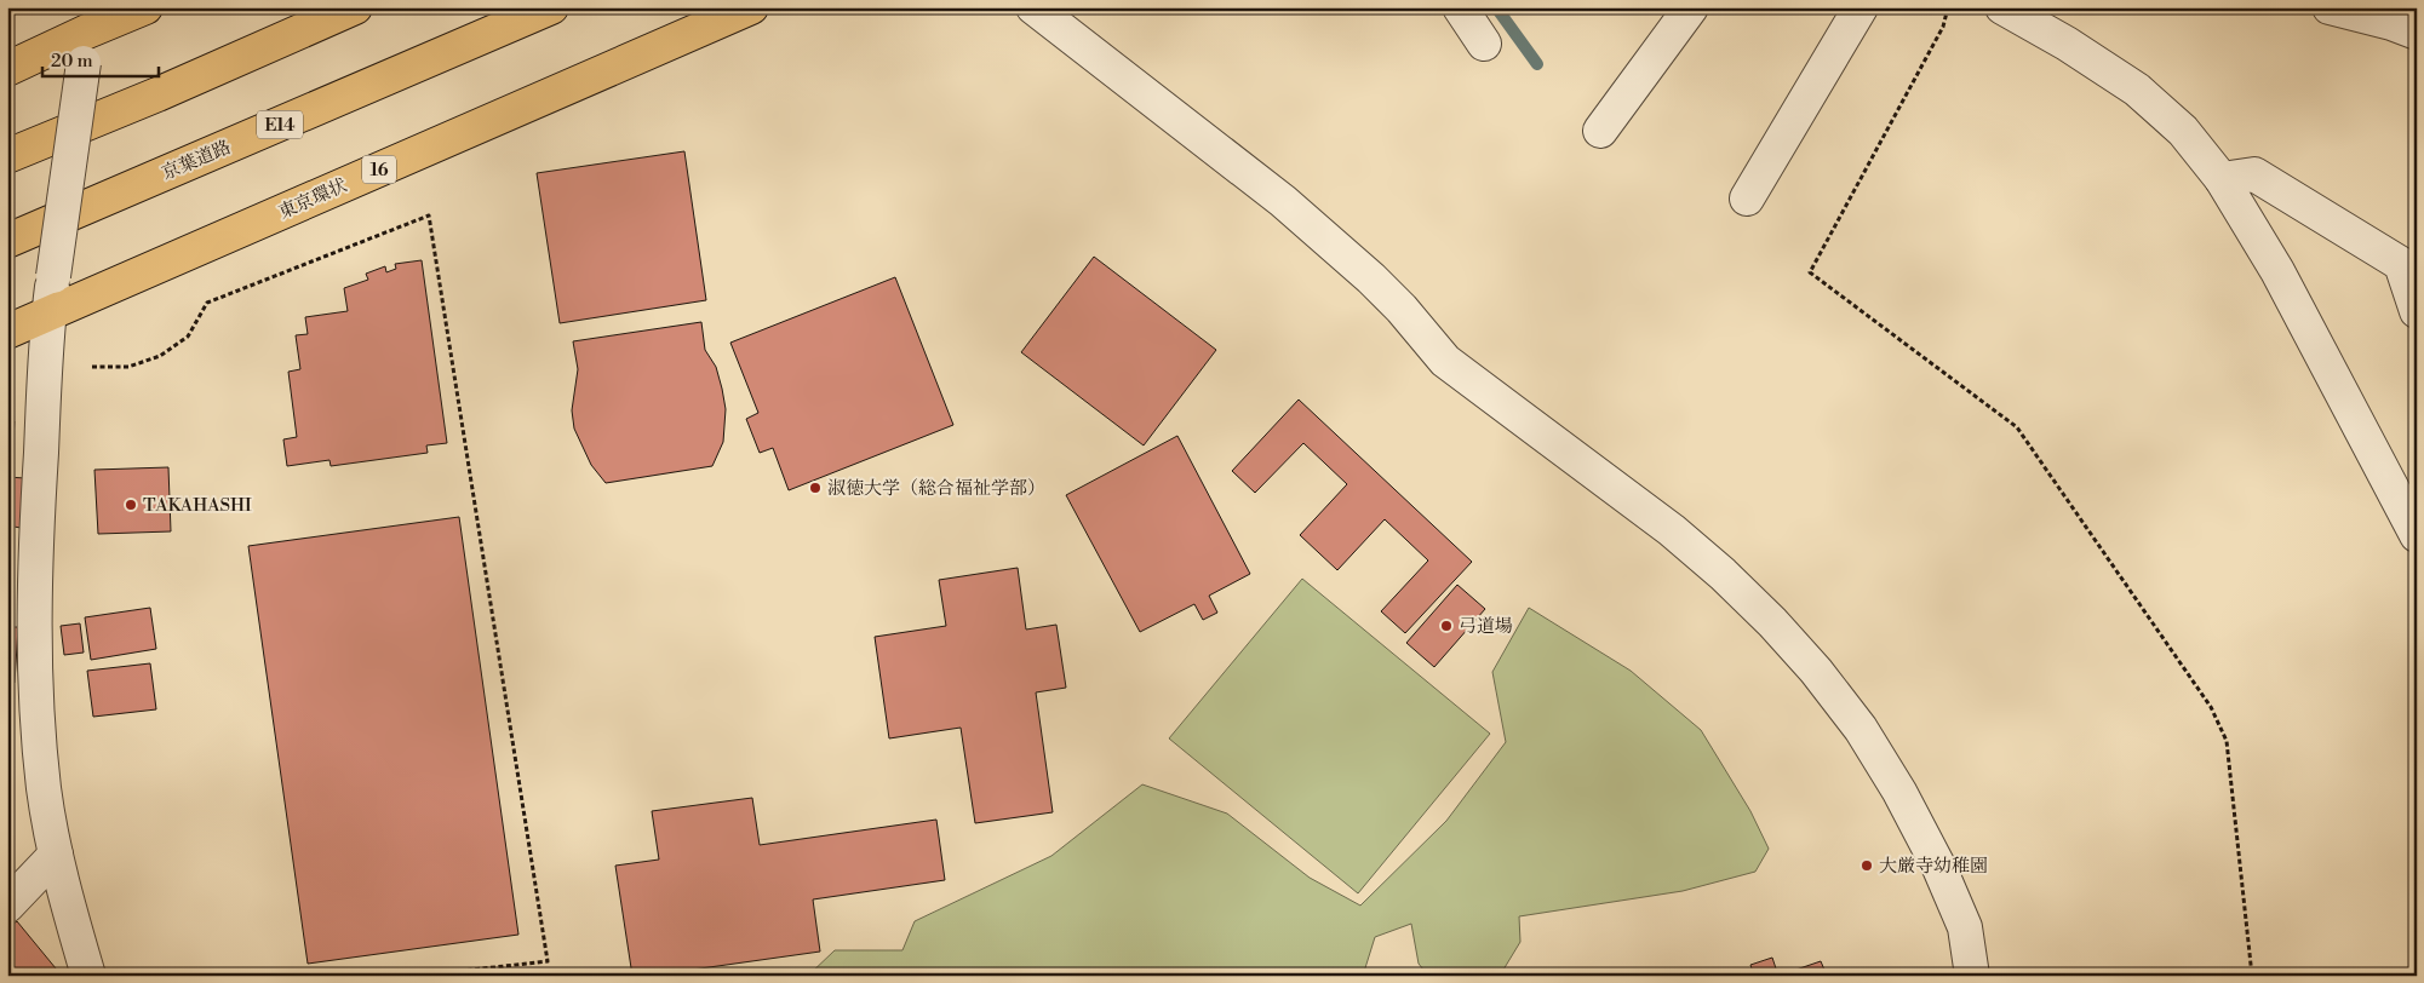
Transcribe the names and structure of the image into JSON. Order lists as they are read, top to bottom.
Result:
{
  "streets": {
    "highway": [
      "E14",
      "京葉道路",
      "16",
      "東京環状"
    ]
  },
  "places": [
    "淑徳大学（総合福祉学部）",
    "TAKAHASHI",
    "弓道場",
    "大厳寺幼稚園"
  ],
  "scale_bar": "20 m"
}
